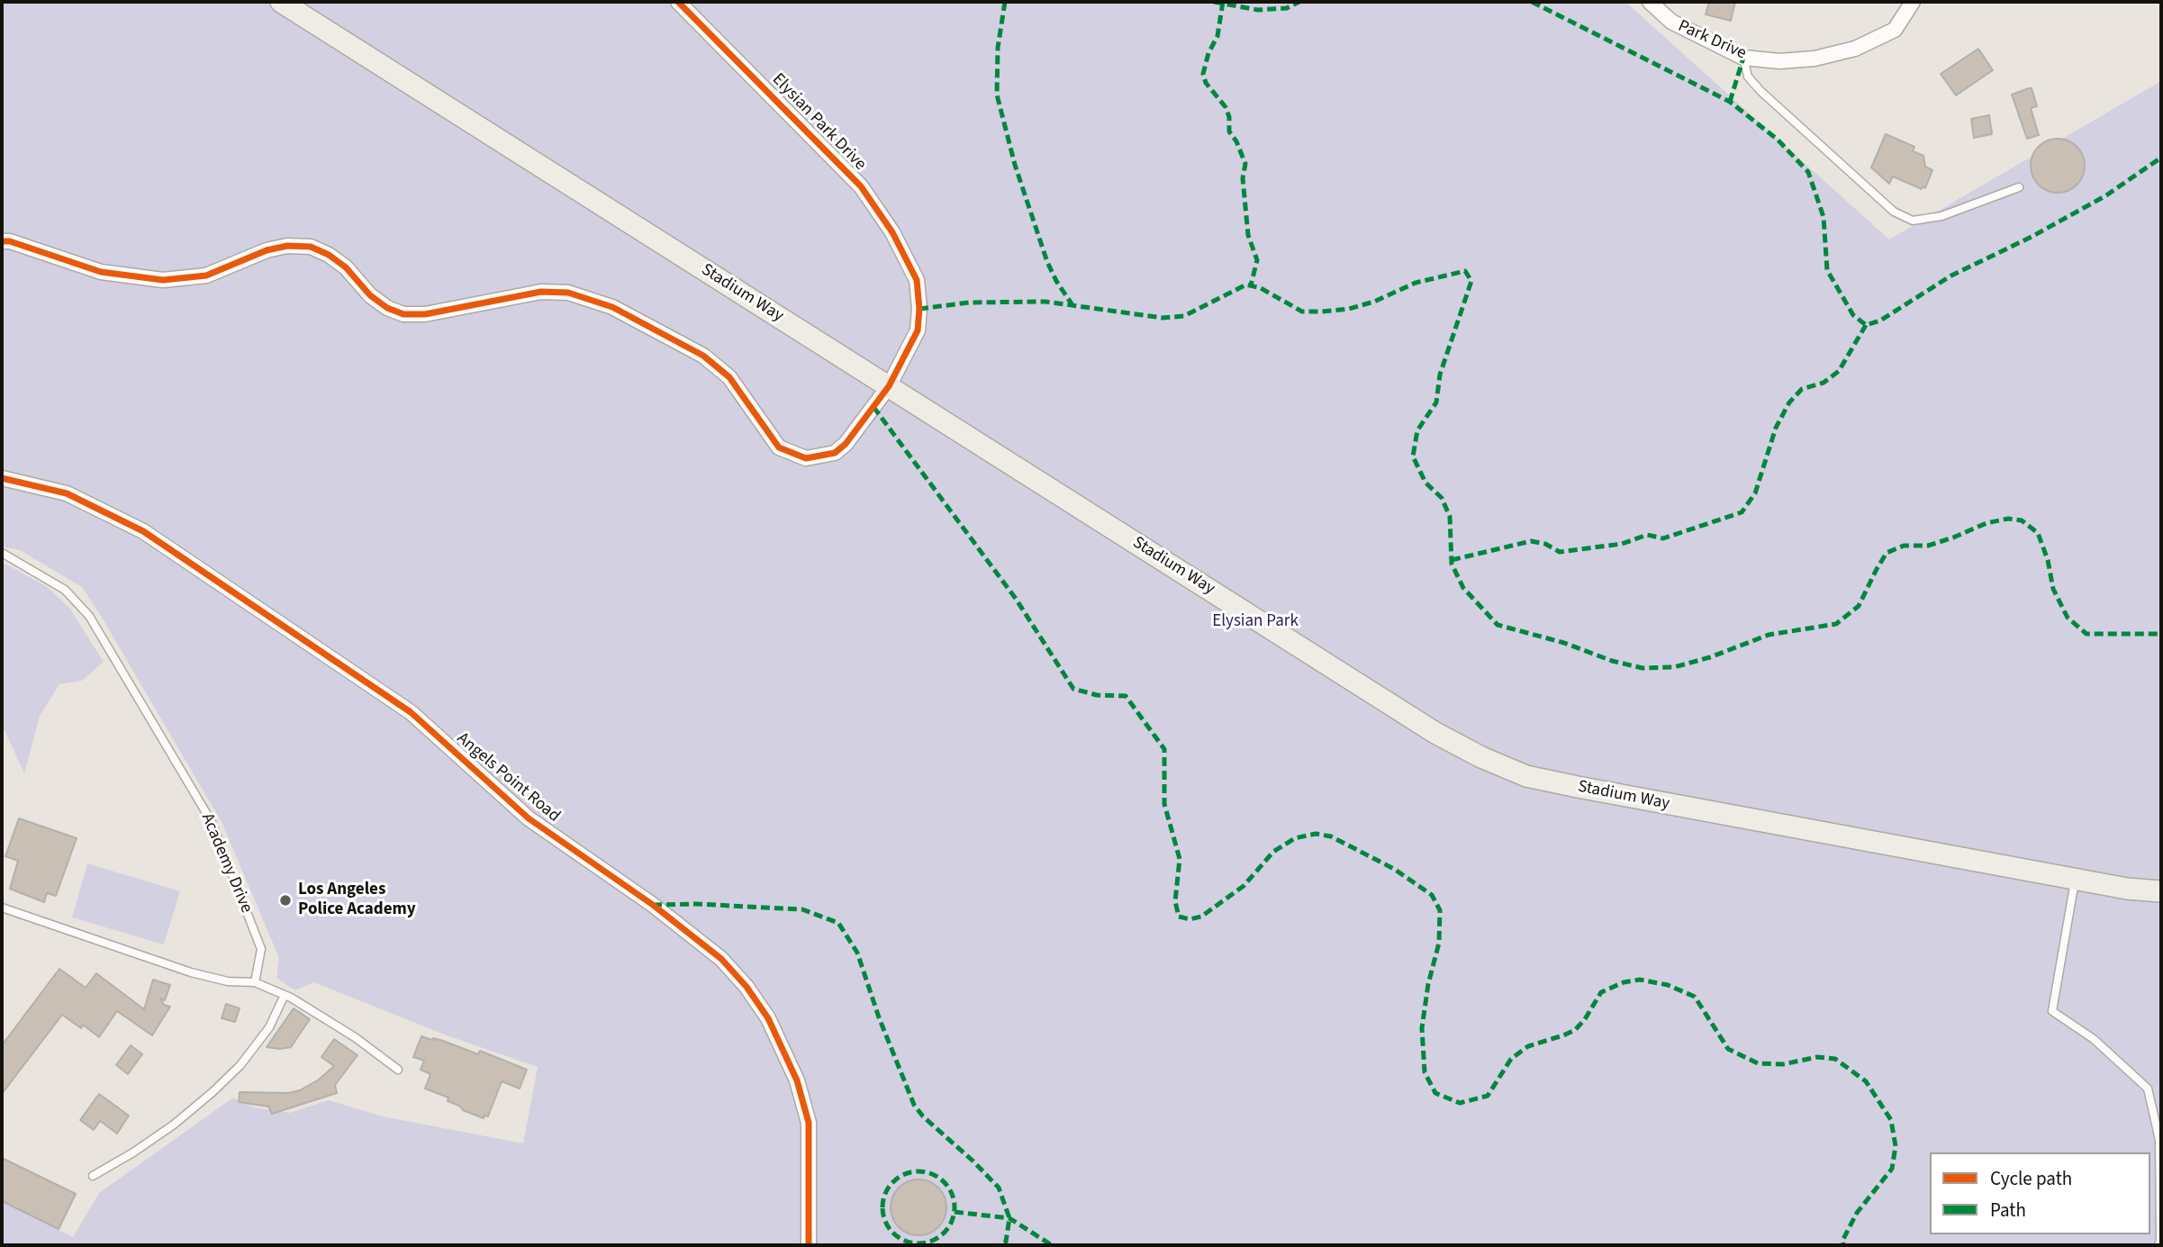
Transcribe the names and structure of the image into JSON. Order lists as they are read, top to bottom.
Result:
{
  "streets": {
    "main road": ["Stadium Way"],
    "street": ["Park Drive", "Elysian Park Drive", "Angels Point Road"],
    "lane": ["Academy Drive"]
  },
  "crossings": [
    ["Elysian Park Drive", "Stadium Way"]
  ],
  "parks": ["Elysian Park"],
  "places": ["Los Angeles Police Academy"],
  "legend": ["Cycle path", "Path"]
}
